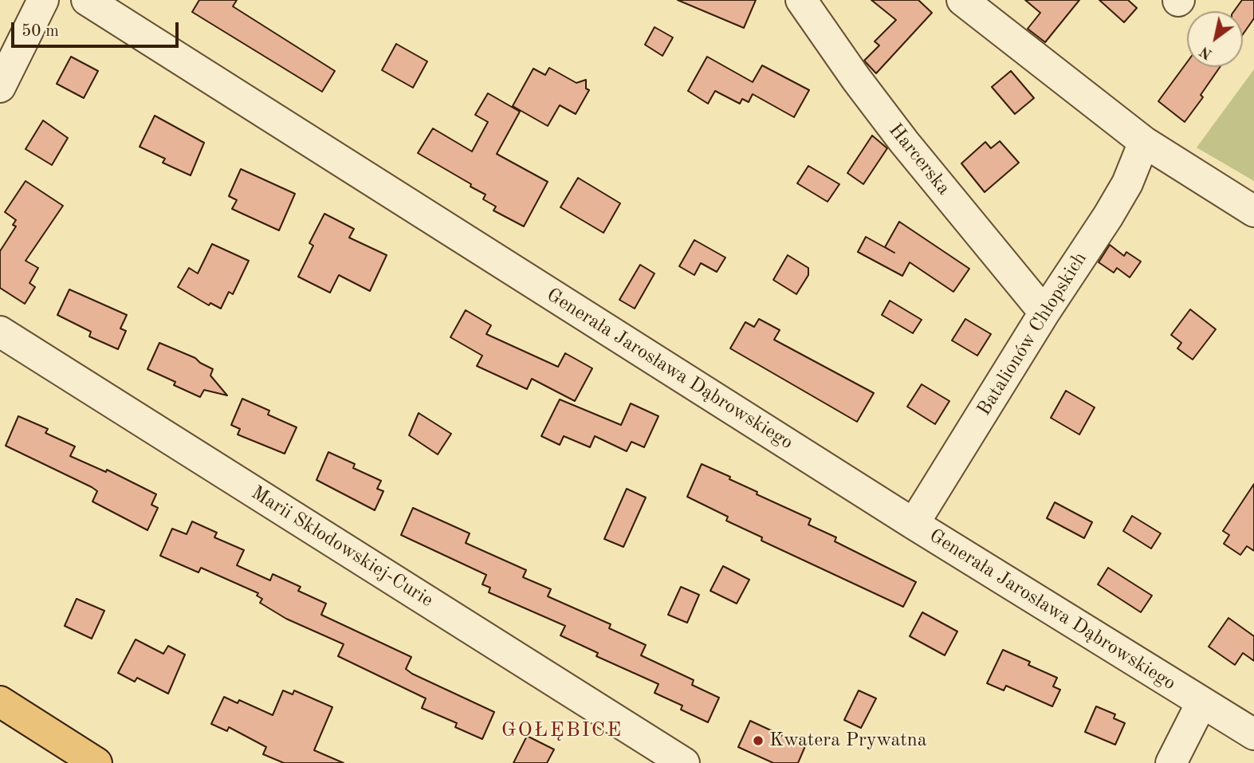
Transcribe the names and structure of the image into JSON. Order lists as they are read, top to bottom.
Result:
{
  "streets": {
    "street": [
      "Harcerska",
      "Batalionów Chłopskich",
      "Generała Jarosława Dąbrowskiego",
      "Marii Skłodowskiej-Curie"
    ]
  },
  "crossings": [
    ["Harcerska", "Batalionów Chłopskich"],
    ["Batalionów Chłopskich", "Generała Jarosława Dąbrowskiego"]
  ],
  "districts": ["GOŁĘBICE"],
  "places": ["Kwatera Prywatna"],
  "scale_bar": "50 m",
  "north": "bottom left"
}
